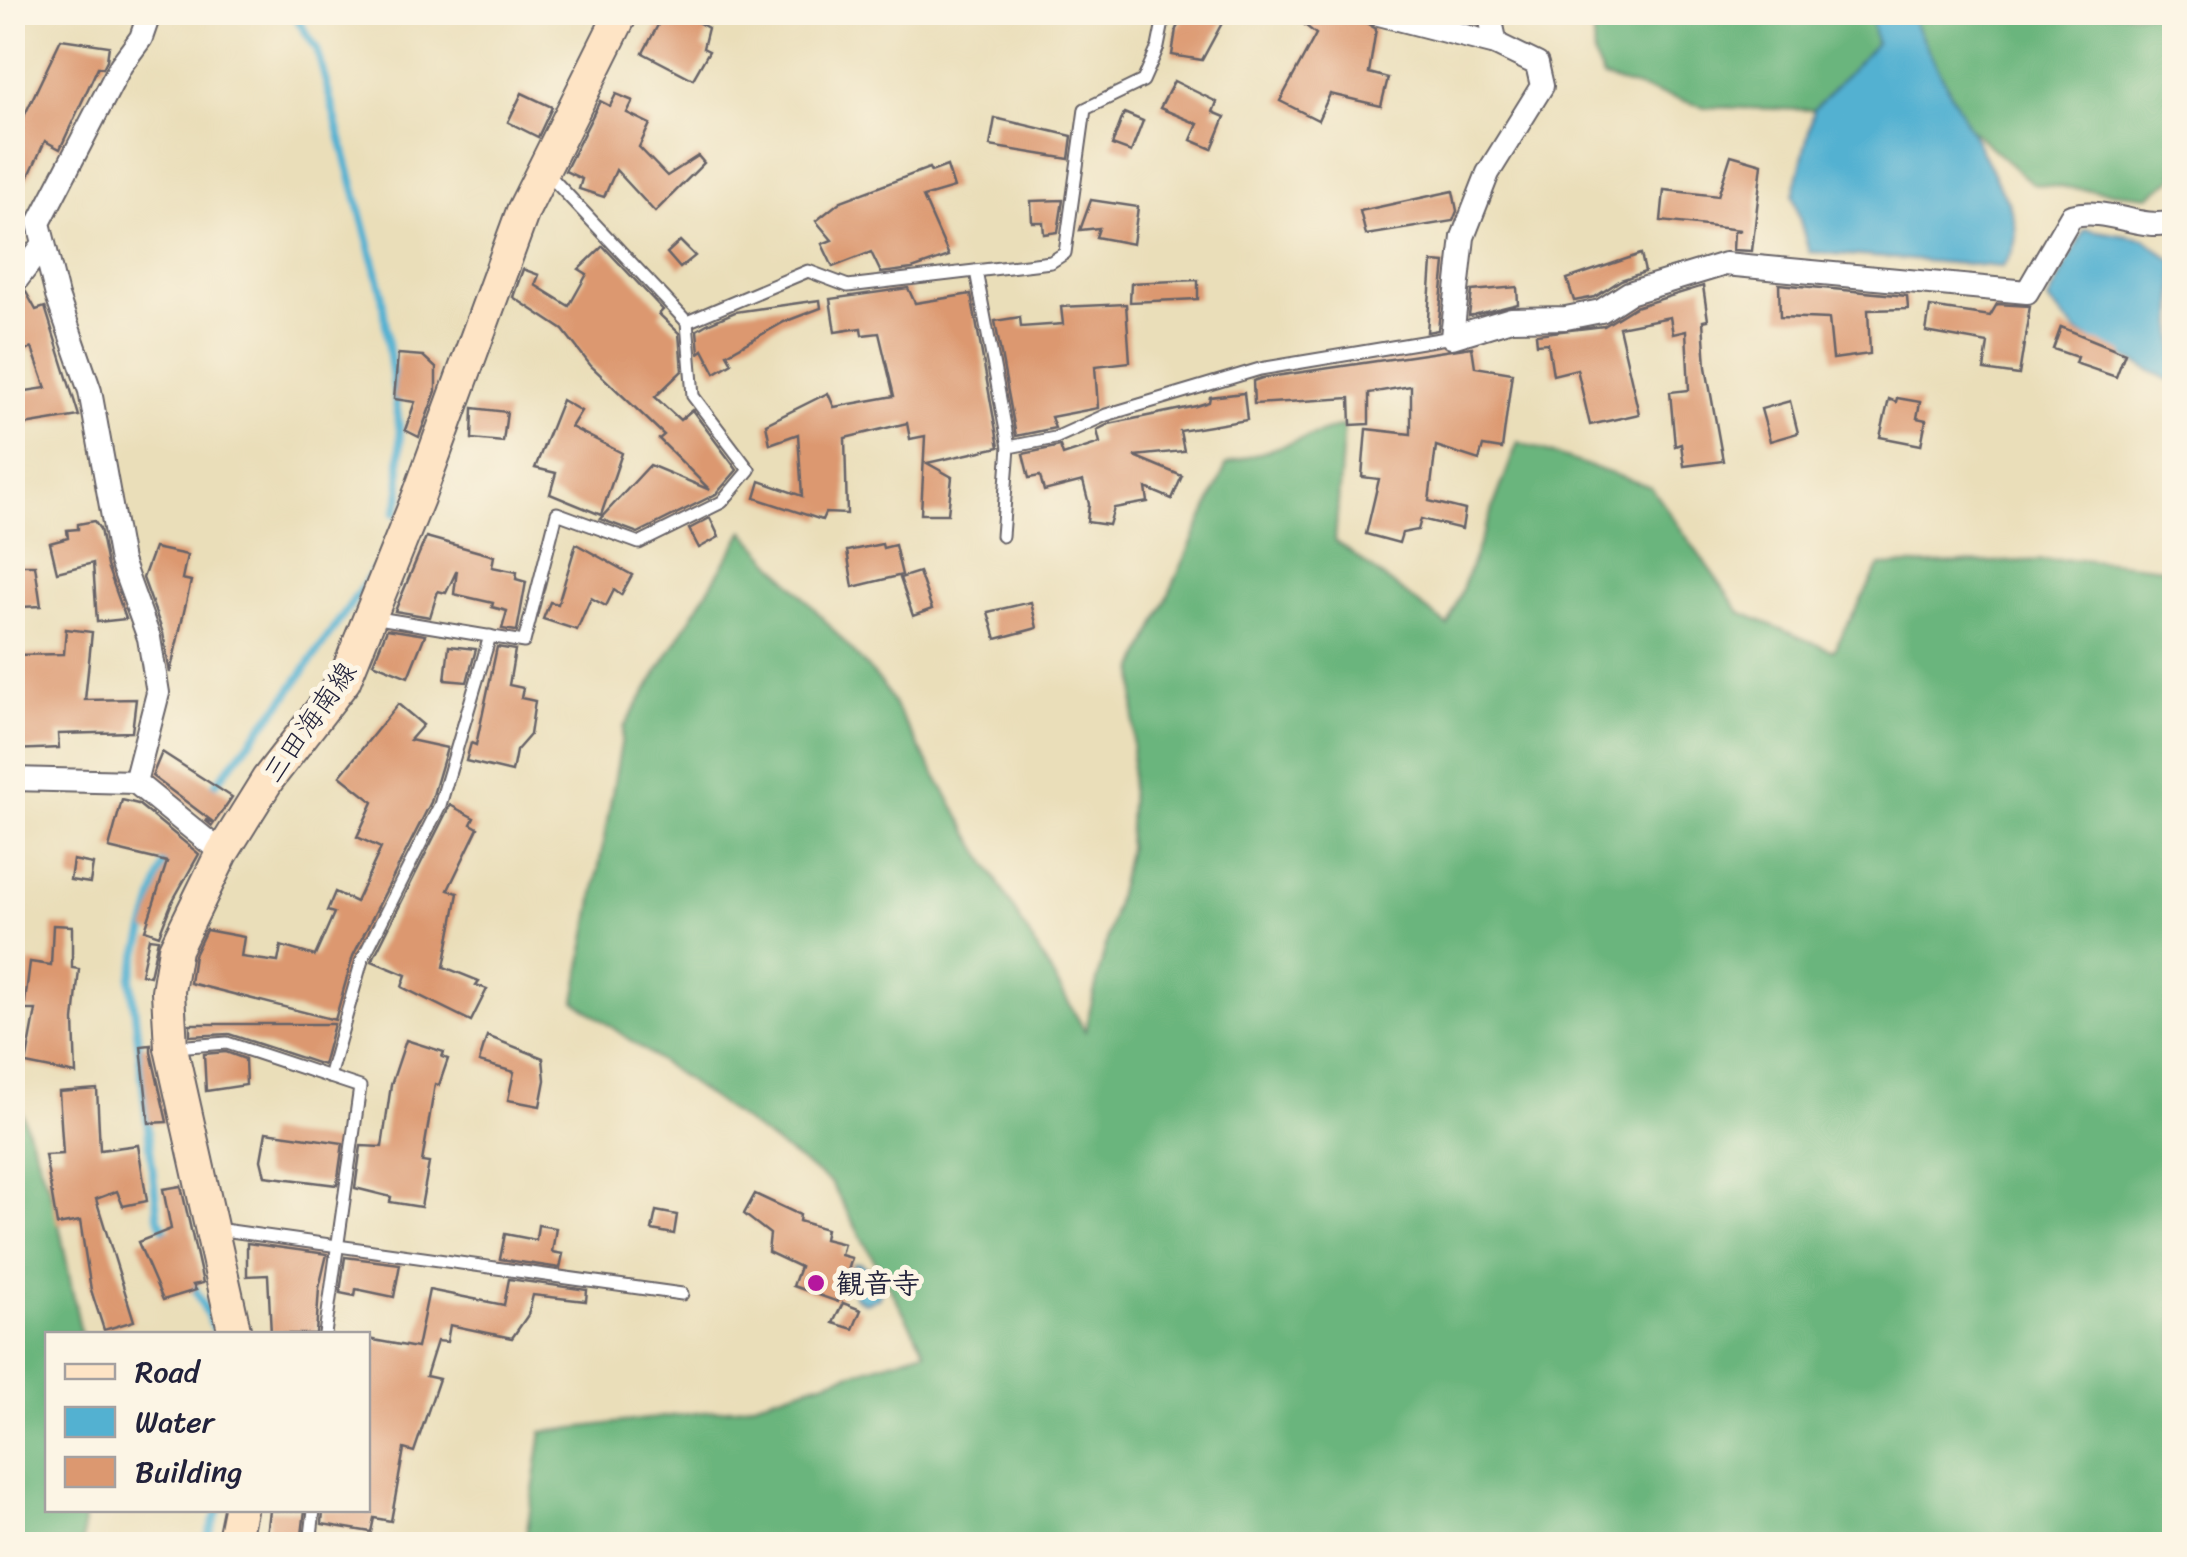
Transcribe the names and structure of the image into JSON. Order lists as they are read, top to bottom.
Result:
{
  "streets": {
    "main road": ["三田海南線"]
  },
  "places": ["観音寺"],
  "legend": ["Road", "Water", "Building"]
}
